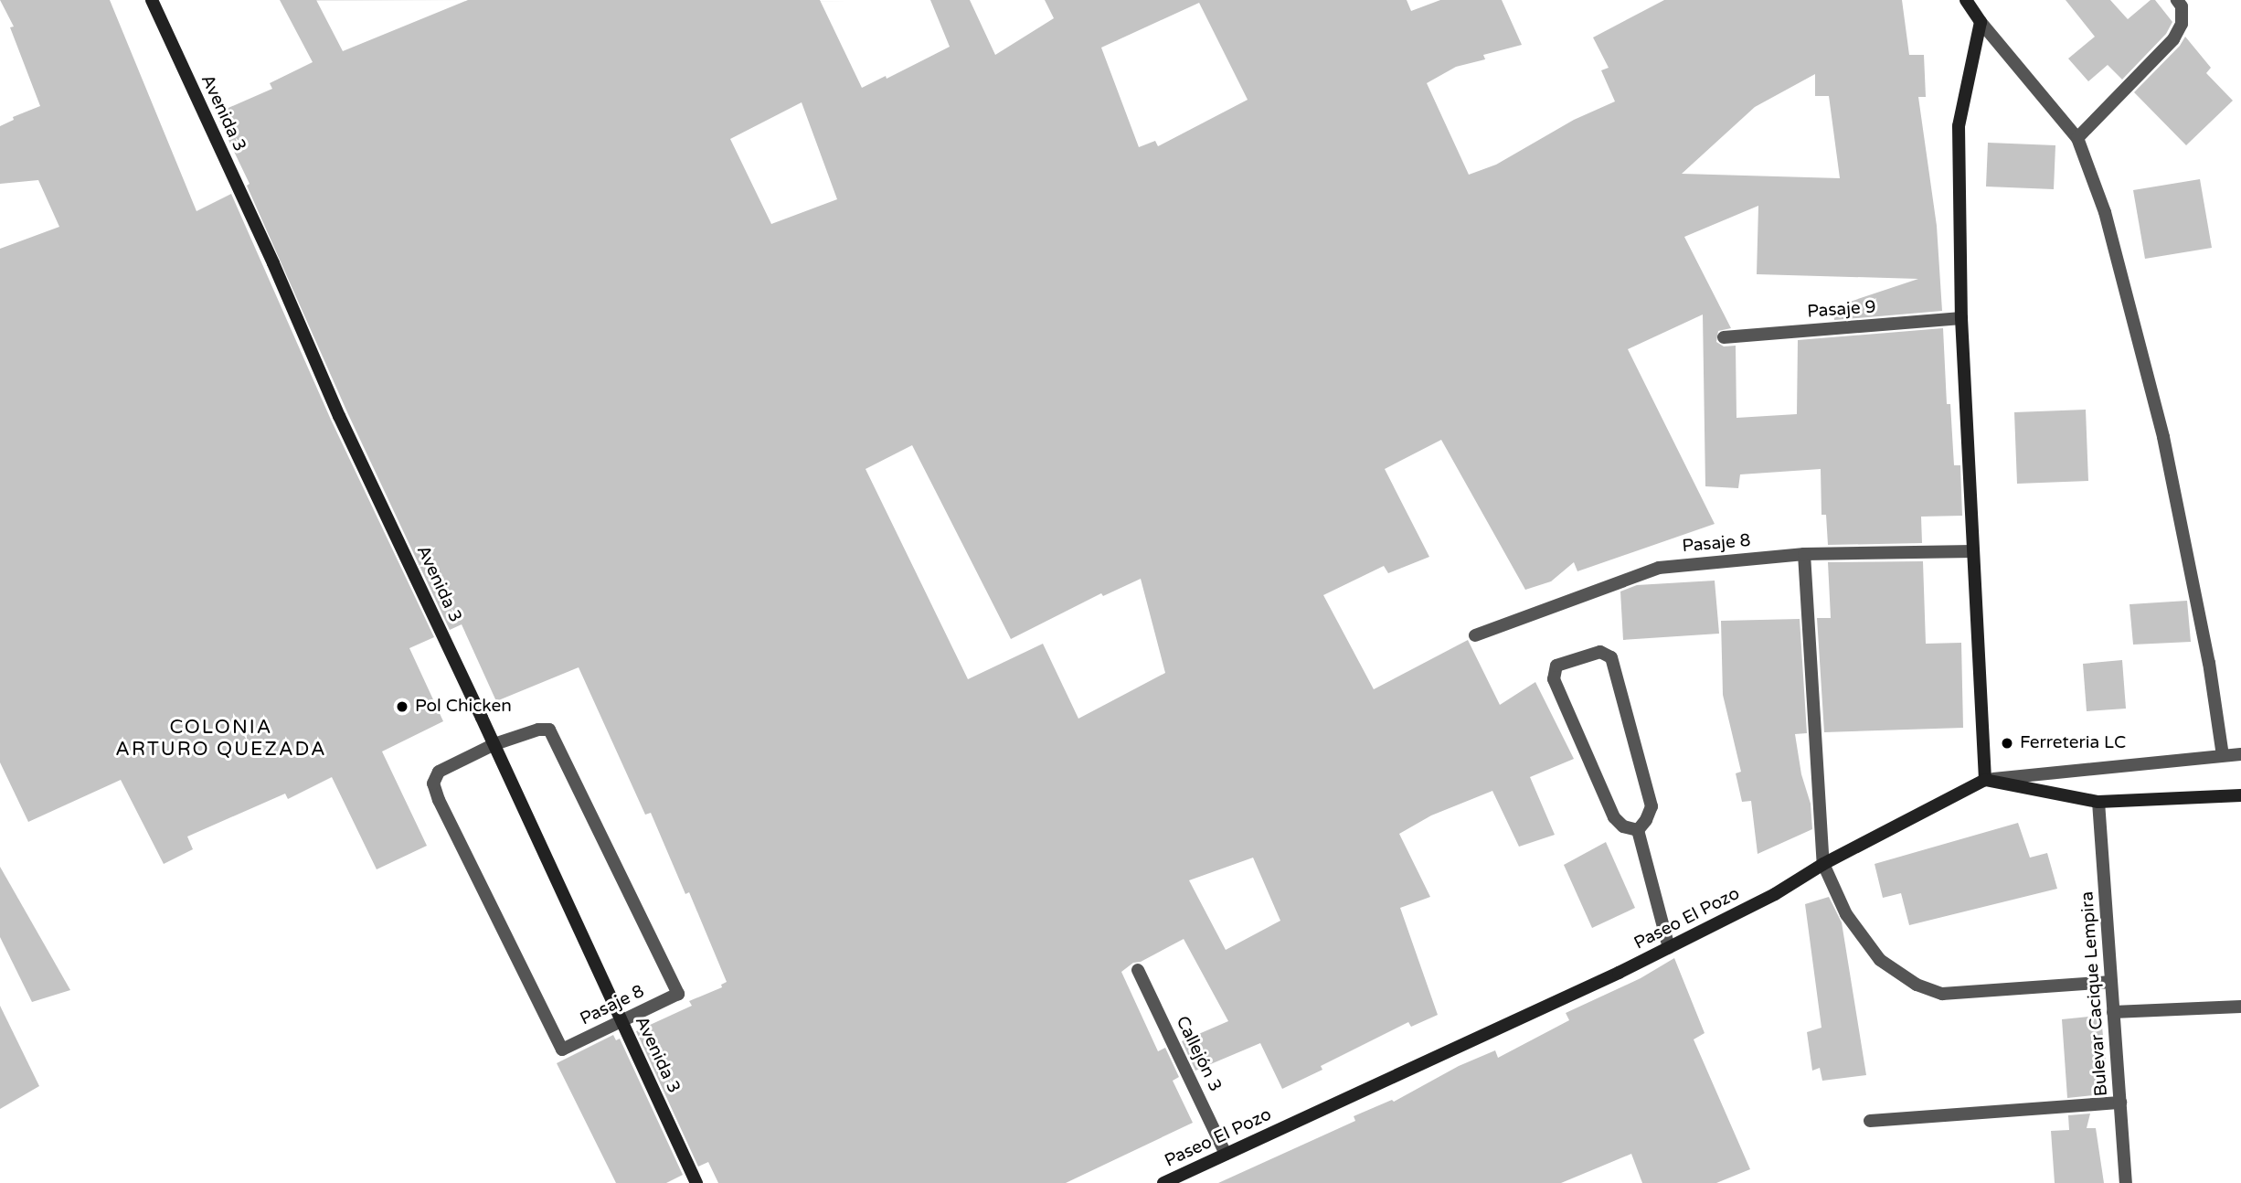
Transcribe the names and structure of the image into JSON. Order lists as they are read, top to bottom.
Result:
{
  "streets": {
    "street": [
      "Avenida 3",
      "Pasaje 9",
      "Pasaje 8",
      "Paseo El Pozo",
      "Bulevar Cacique Lempira",
      "Callejón 3"
    ]
  },
  "crossings": [
    ["Avenida 3", "Pasaje 8"],
    ["Paseo El Pozo", "Callejón 3"]
  ],
  "districts": ["COLONIA ARTURO QUEZADA"],
  "places": ["Pol Chicken", "Ferreteria LC"]
}
